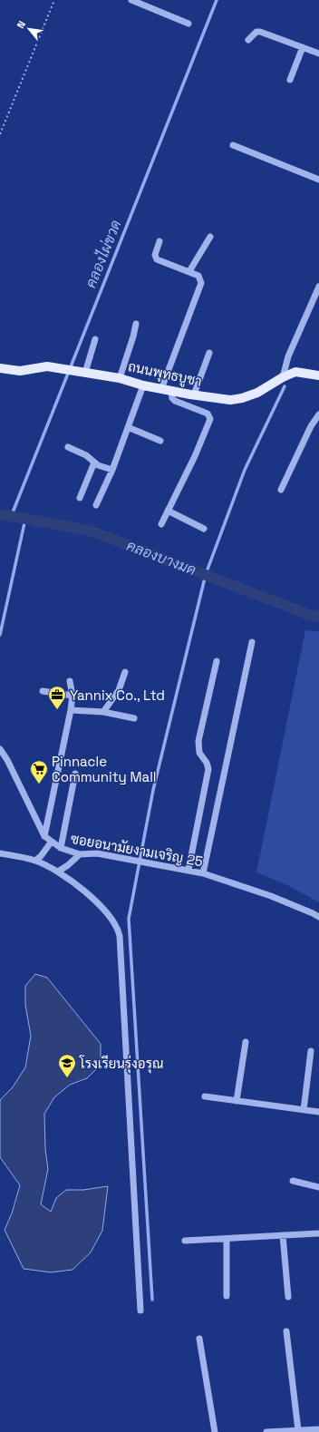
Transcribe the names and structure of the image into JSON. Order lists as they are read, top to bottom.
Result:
{
  "streets": {
    "main road": ["ถนนพุทธบูชา"],
    "street": ["ซอยอนามัยงามเจริญ 25"]
  },
  "water": ["คลองไผ่ขวด", "คลองบางมด"],
  "places": {
    "office": ["Yannix Co., Ltd"],
    "supermarket": ["Pinnacle Community Mall"],
    "school or university": ["โรงเรียนรุ่งอรุณ"]
  },
  "north": "top left"
}
